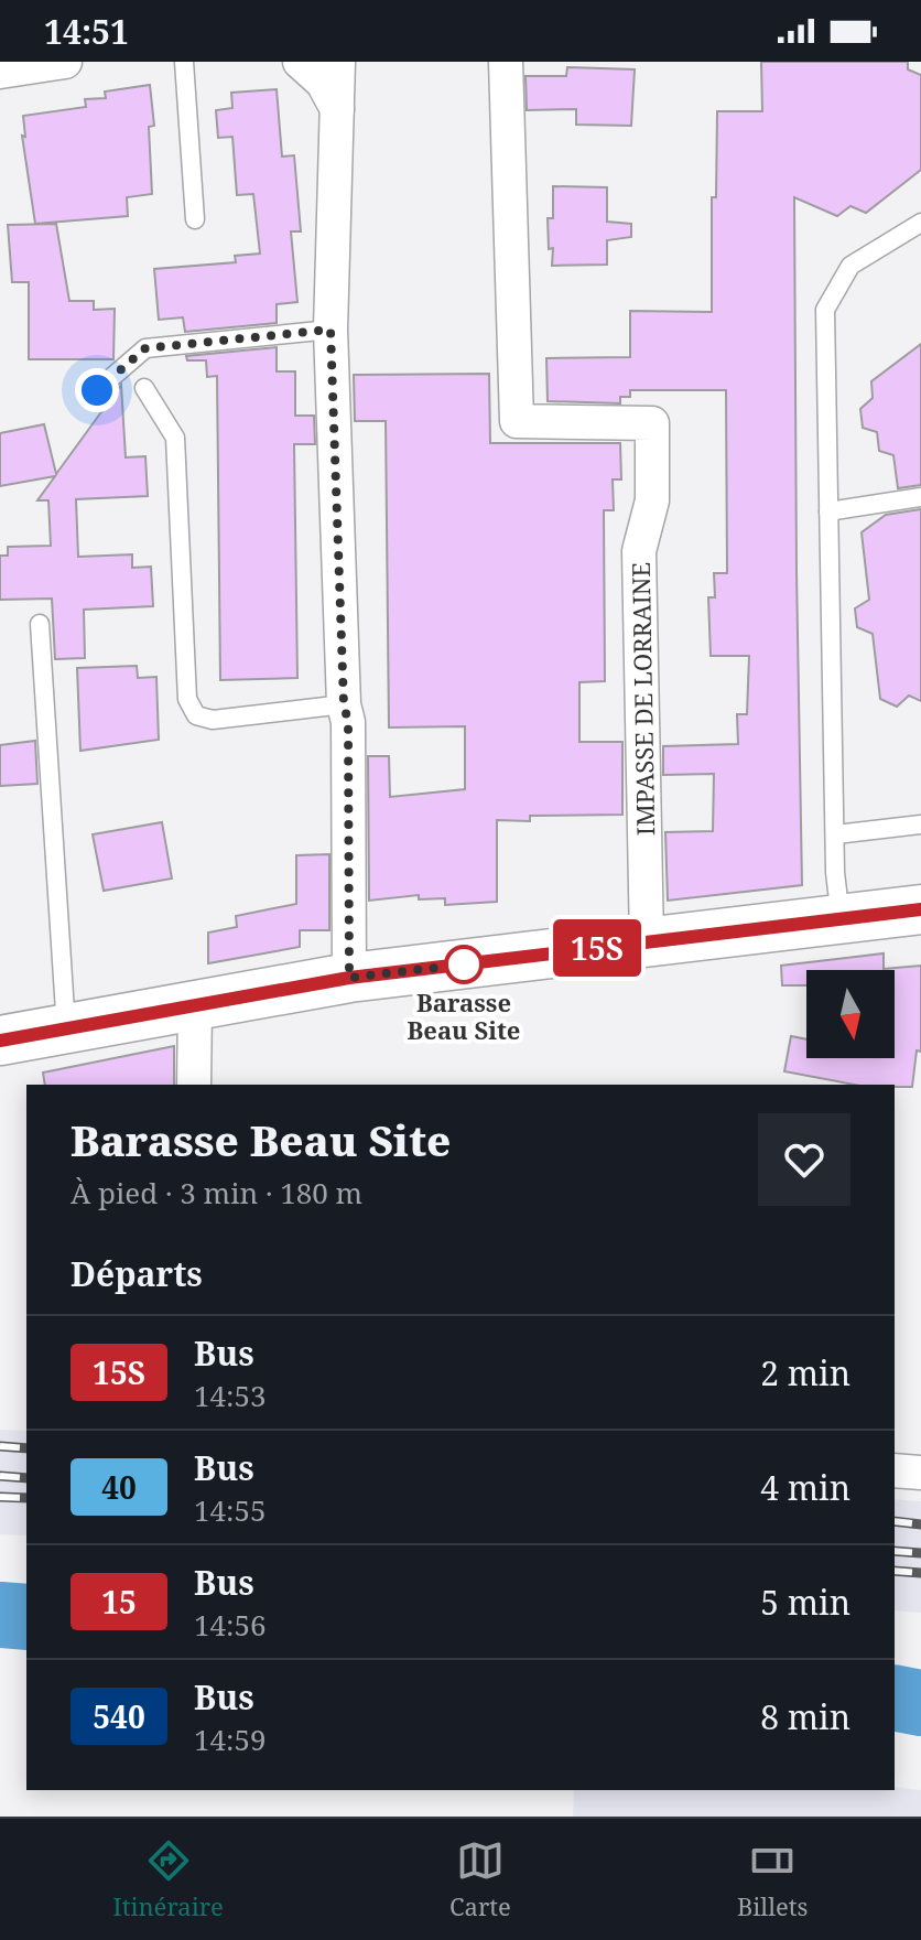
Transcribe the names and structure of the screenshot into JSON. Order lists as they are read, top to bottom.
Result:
{
  "streets": {
    "street": ["IMPASSE DE LORRAINE"]
  },
  "places": ["Barasse Beau Site"],
  "lines": ["bus line 15S"],
  "north": "bottom",
  "page": {
    "status": "14:51",
    "on_map": "15S",
    "heading": [
      ["Barasse Beau Site", "À pied · 3 min · 180 m"],
      "Départs"
    ],
    "list": [
      {
        "mark": "15S",
        "name": "Bus",
        "note": "14:53",
        "value": "2 min"
      },
      {
        "mark": "40",
        "name": "Bus",
        "note": "14:55",
        "value": "4 min"
      },
      {
        "mark": "15",
        "name": "Bus",
        "note": "14:56",
        "value": "5 min"
      },
      {
        "mark": "540",
        "name": "Bus",
        "note": "14:59",
        "value": "8 min"
      }
    ],
    "tabs": ["Itinéraire", "Carte", "Billets"]
  }
}
